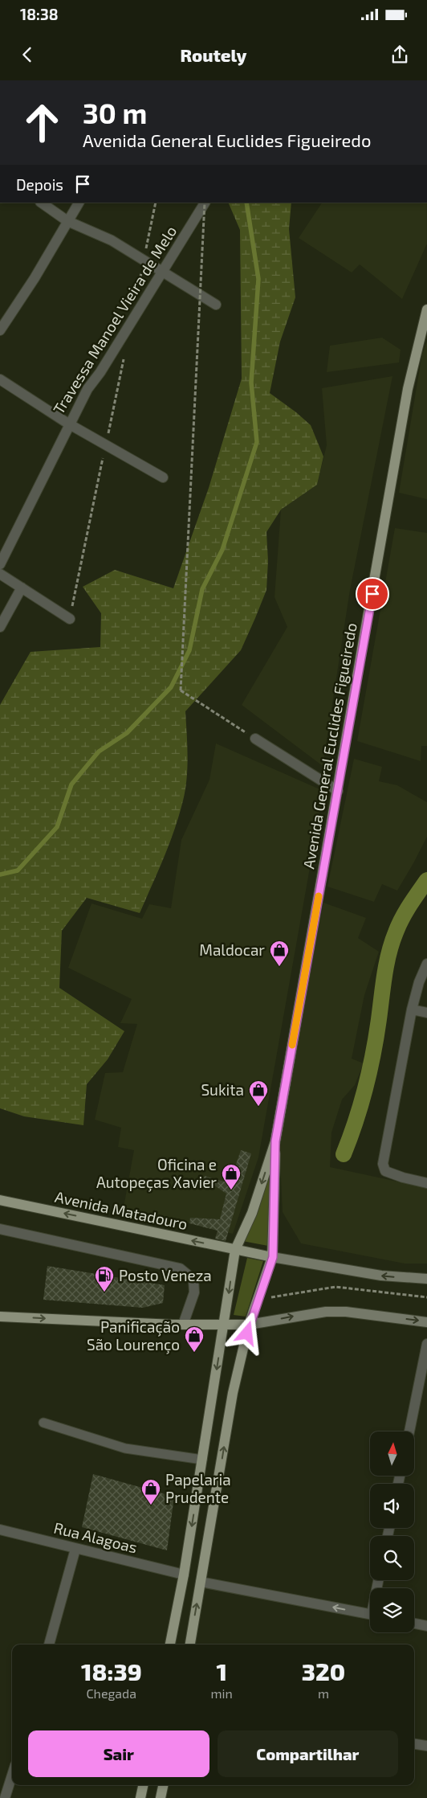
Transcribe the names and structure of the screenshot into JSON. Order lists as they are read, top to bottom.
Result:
{
  "streets": {
    "main road": ["Avenida General Euclides Figueiredo", "Avenida Matadouro"],
    "street": ["Travessa Manoel Vieira de Melo", "Rua Alagoas"]
  },
  "crossings": [
    ["Avenida General Euclides Figueiredo", "Avenida Matadouro"],
    ["Avenida General Euclides Figueiredo", "Rua Alagoas"]
  ],
  "places": {
    "shop": [
      "Maldocar",
      "Sukita",
      "Oficina e Autopeças Xavier",
      "Panificação São Lourenço",
      "Papelaria Prudente"
    ],
    "fuel station": ["Posto Veneza"]
  },
  "north": "top",
  "page": {
    "status": "18:38",
    "header": "Routely",
    "turn": ["30 m", "Avenida General Euclides Figueiredo"],
    "then": "Depois",
    "eta": [
      "18:39",
      "Chegada",
      "1",
      "min",
      "320",
      "m"
    ],
    "buttons": ["Sair", "Compartilhar"]
  }
}
